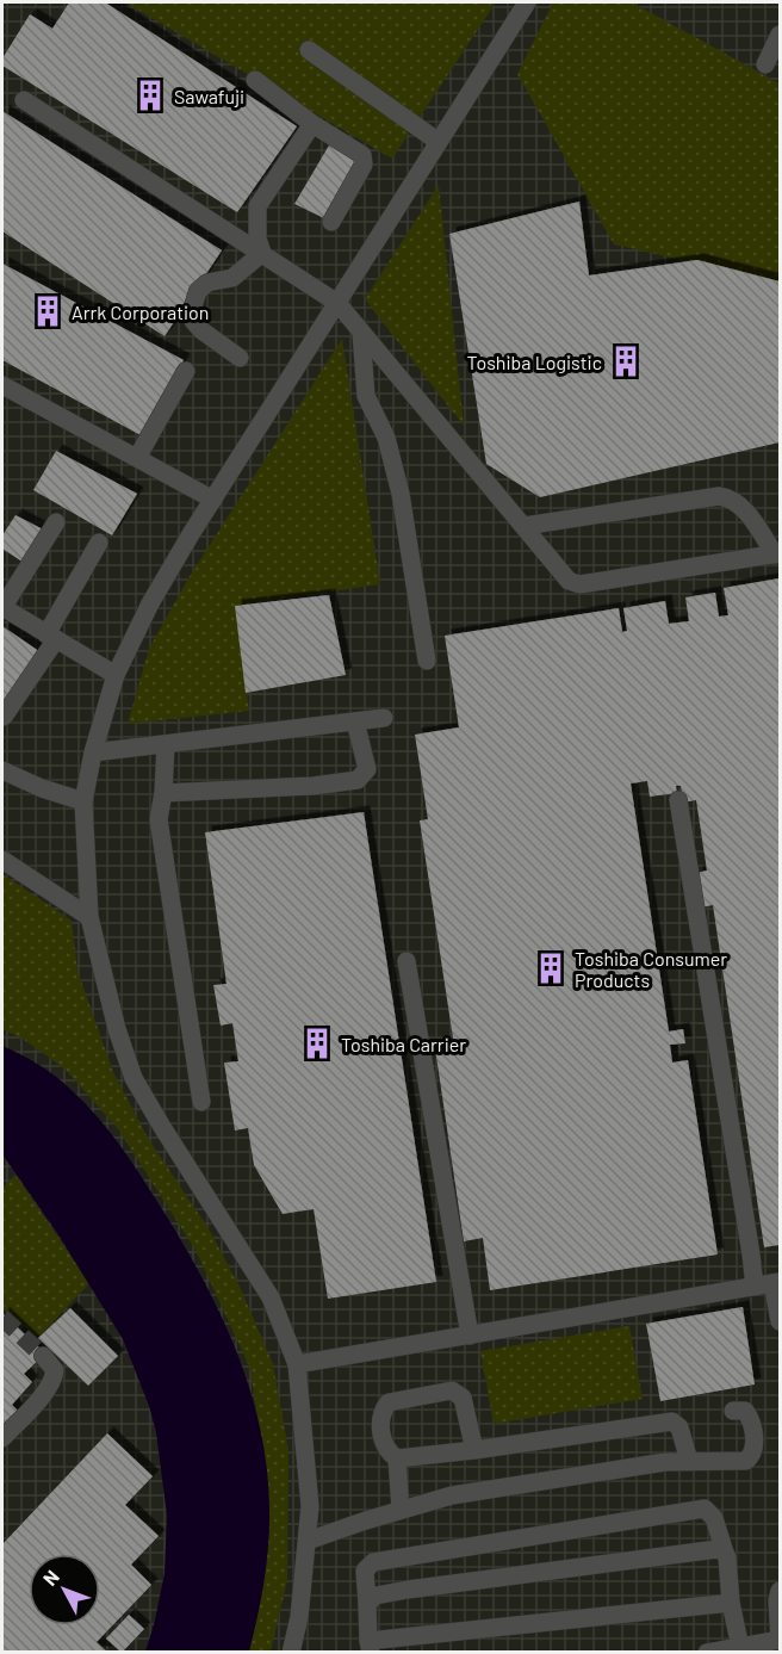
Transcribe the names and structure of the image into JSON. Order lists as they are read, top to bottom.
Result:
{
  "places": {
    "building": [
      "Sawafuji",
      "Arrk Corporation",
      "Toshiba Logistic",
      "Toshiba Consumer Products",
      "Toshiba Carrier"
    ]
  },
  "north": "top left"
}
